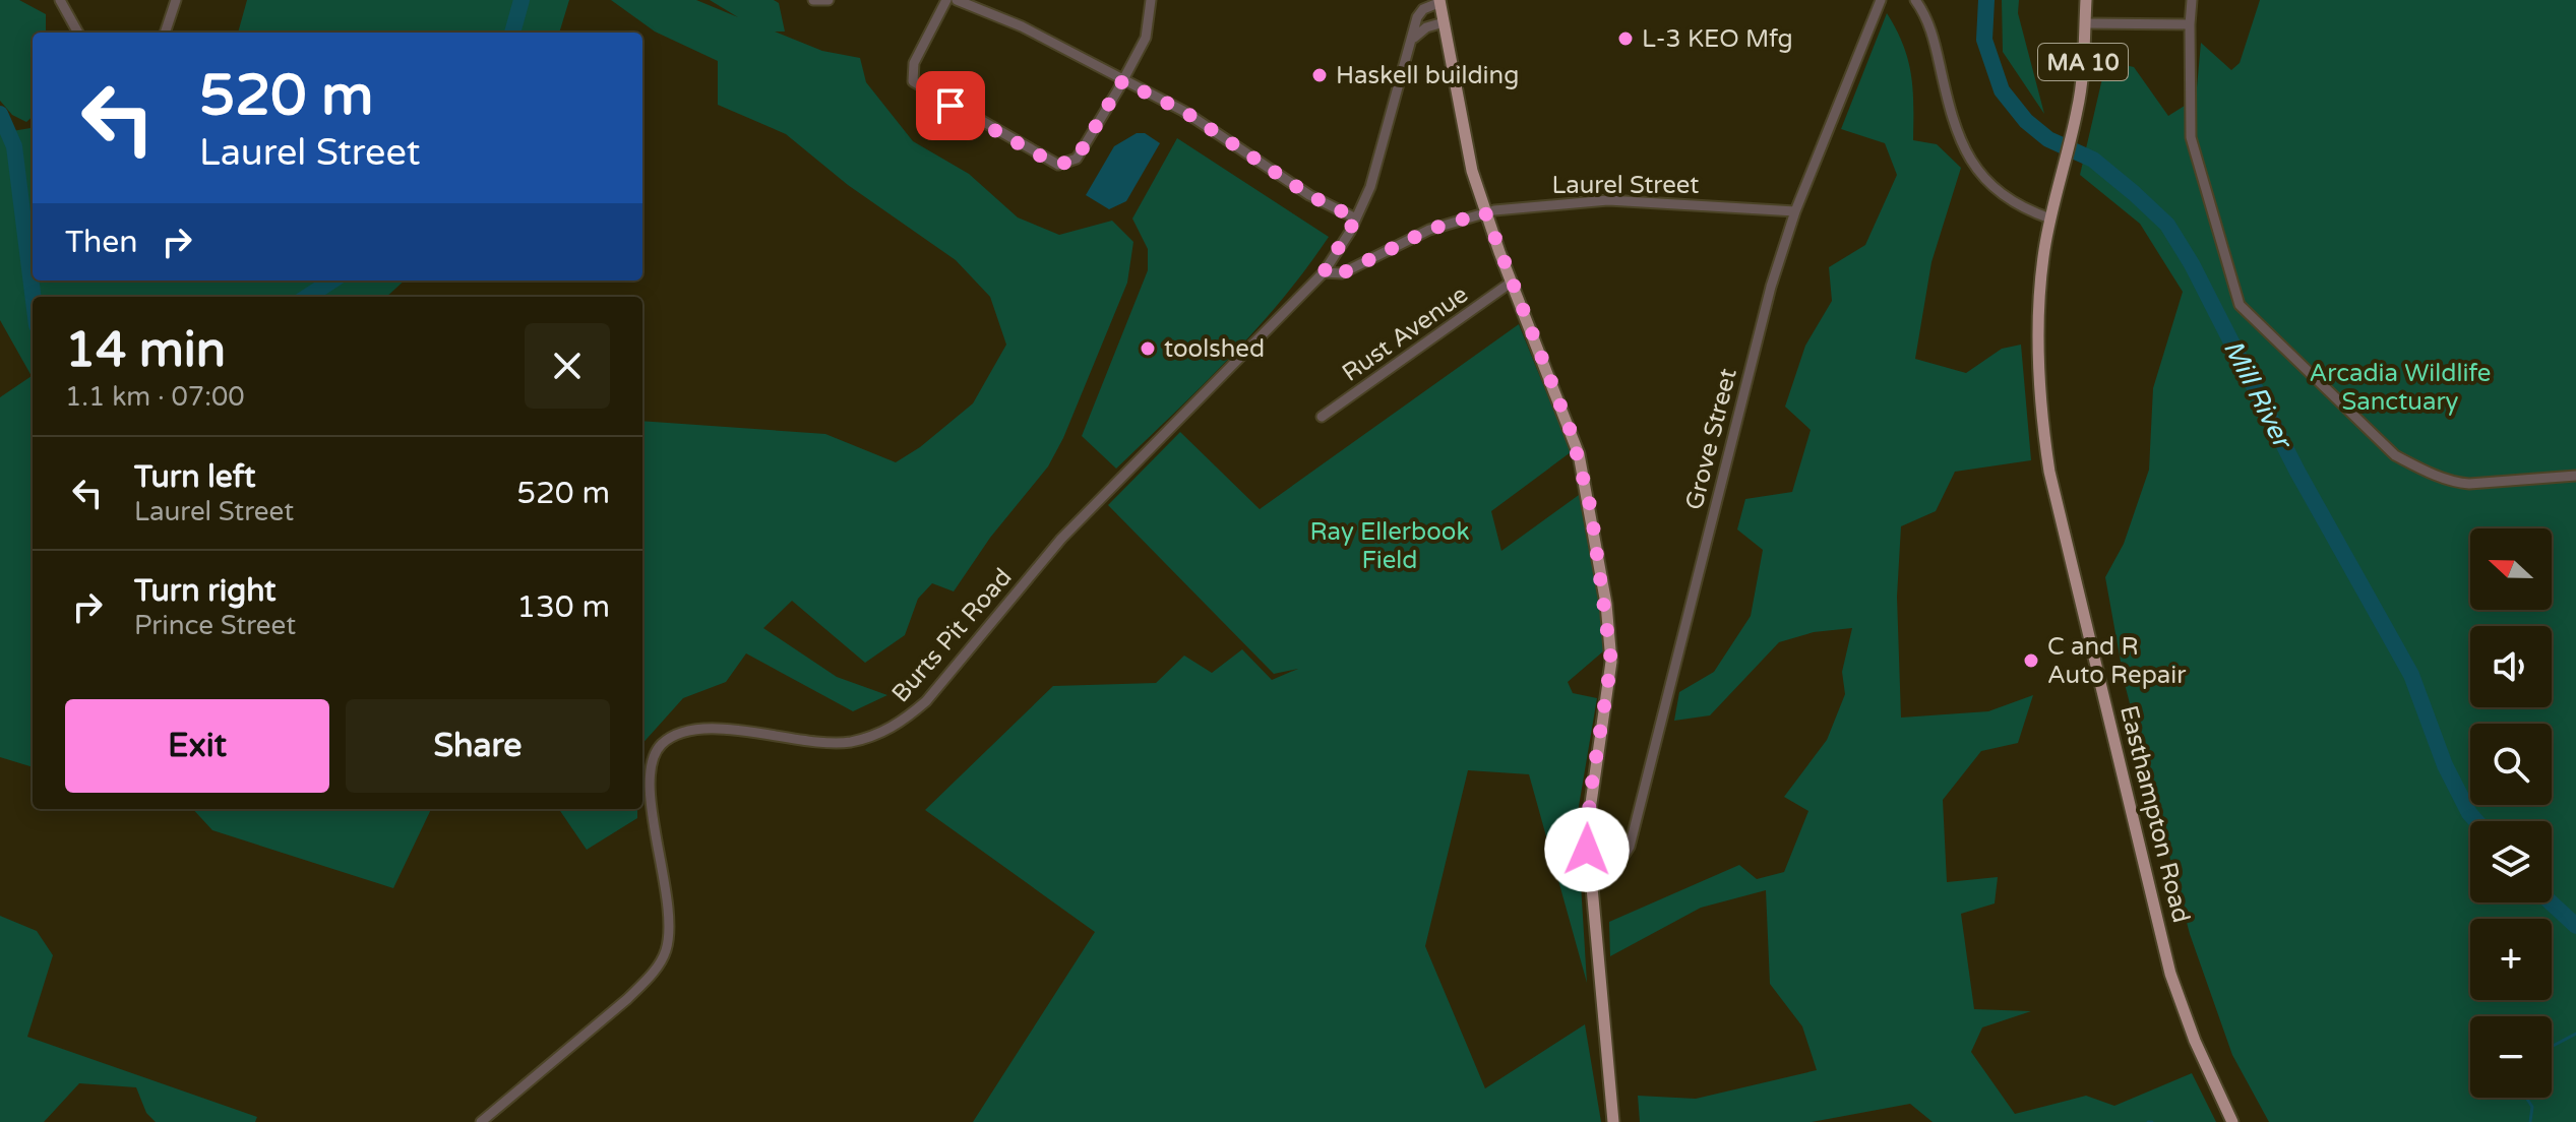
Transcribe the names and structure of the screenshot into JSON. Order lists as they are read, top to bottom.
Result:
{
  "streets": {
    "main road": ["MA 10", "Easthampton Road"],
    "street": [
      "Laurel Street",
      "Rust Avenue",
      "Grove Street",
      "Burts Pit Road"
    ]
  },
  "crossings": [
    ["MA 10", "Easthampton Road"],
    ["Laurel Street", "Grove Street"],
    ["Laurel Street", "Burts Pit Road"]
  ],
  "water": ["Mill River"],
  "parks": ["Arcadia Wildlife Sanctuary", "Ray Ellerbook Field"],
  "places": [
    "L-3 KEO Mfg",
    "Haskell building",
    "toolshed",
    "C and R Auto Repair"
  ],
  "north": "left",
  "page": {
    "turn": ["520 m", "Laurel Street"],
    "then": "Then",
    "heading": ["14 min", "1.1 km · 07:00"],
    "list": [
      {
        "name": "Turn left",
        "note": "Laurel Street",
        "value": "520 m"
      },
      {
        "name": "Turn right",
        "note": "Prince Street",
        "value": "130 m"
      }
    ],
    "map_buttons": ["+", "−"],
    "buttons": ["Exit", "Share"]
  }
}
